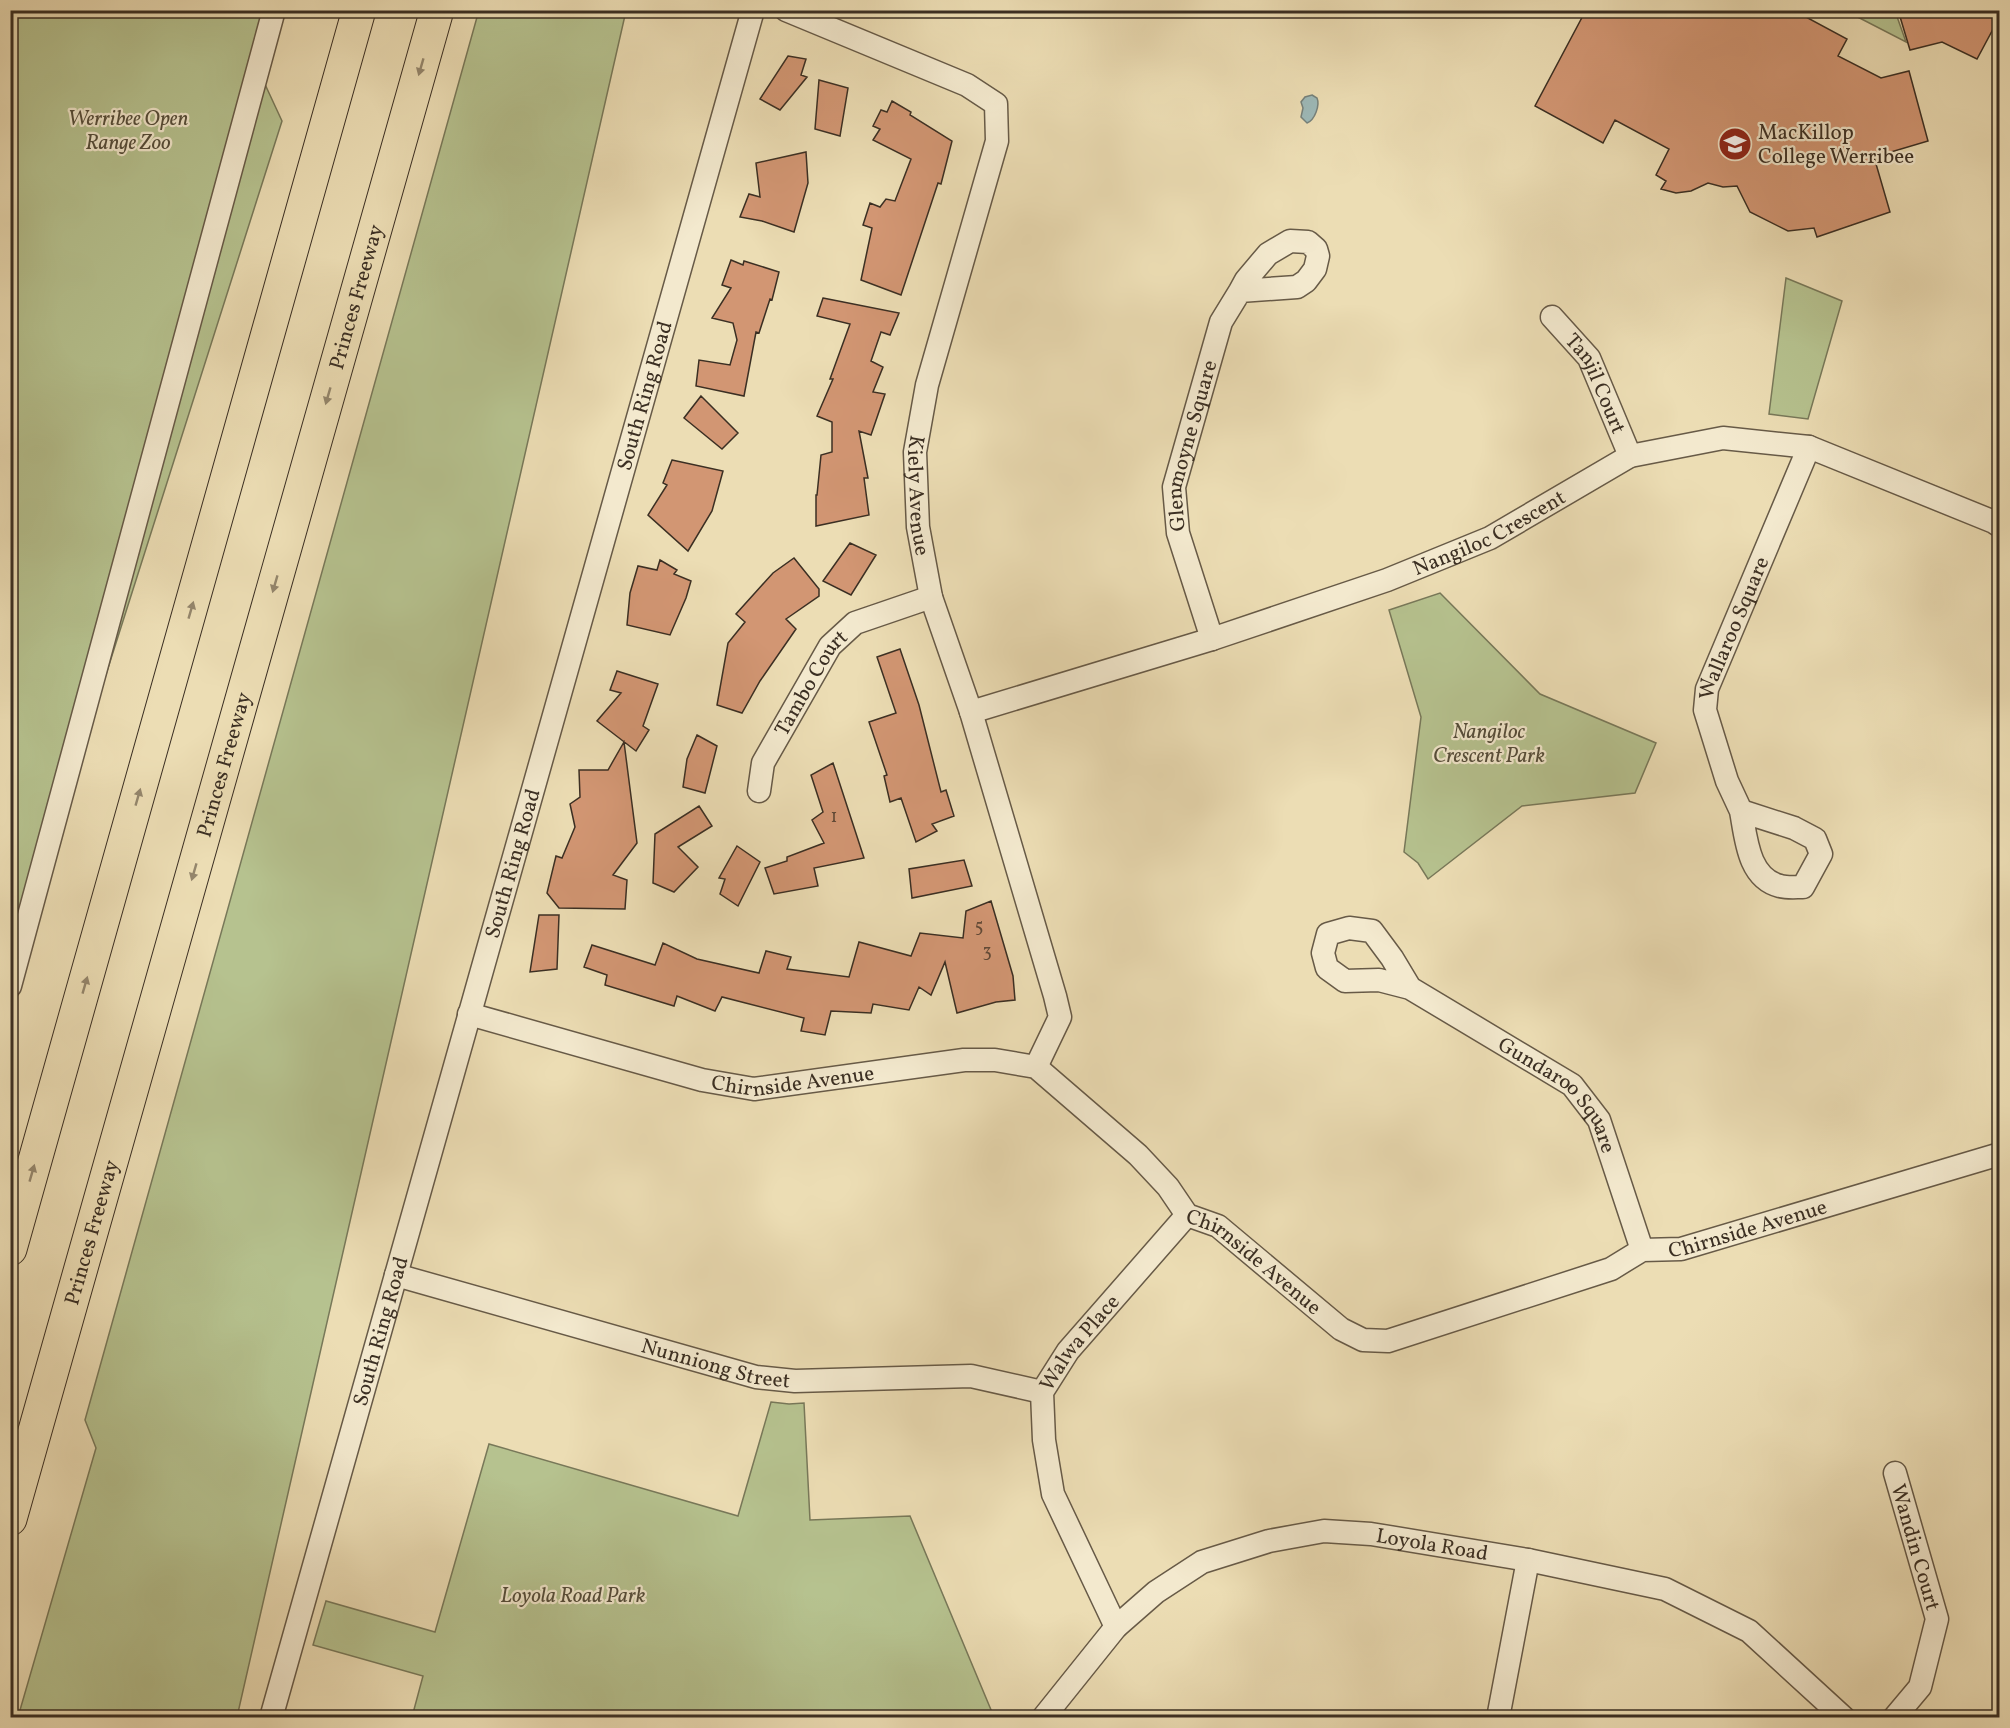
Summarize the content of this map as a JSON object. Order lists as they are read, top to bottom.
{
  "streets": {
    "highway": ["Princes Freeway"],
    "street": [
      "Tanjil Court",
      "South Ring Road",
      "Glenmoyne Square",
      "Kiely Avenue",
      "Nangiloc Crescent",
      "Wallaroo Square",
      "Tambo Court",
      "Chirnside Avenue",
      "Gundaroo Square",
      "Walwa Place",
      "Nunniong Street",
      "Loyola Road",
      "Wandin Court"
    ]
  },
  "crossings": [
    ["Tanjil Court", "Nangiloc Crescent"],
    ["South Ring Road", "Chirnside Avenue"],
    ["South Ring Road", "Nunniong Street"],
    ["Glenmoyne Square", "Nangiloc Crescent"],
    ["Kiely Avenue", "Nangiloc Crescent"],
    ["Kiely Avenue", "Tambo Court"],
    ["Kiely Avenue", "Chirnside Avenue"],
    ["Nangiloc Crescent", "Wallaroo Square"],
    ["Chirnside Avenue", "Gundaroo Square"],
    ["Chirnside Avenue", "Walwa Place"],
    ["Walwa Place", "Nunniong Street"],
    ["Walwa Place", "Loyola Road"]
  ],
  "parks": ["Werribee Open Range Zoo", "Nangiloc Crescent Park", "Loyola Road Park"],
  "places": {
    "school or university": ["MacKillop College Werribee"]
  },
  "house_numbers": ["1", "5", "3"]
}
